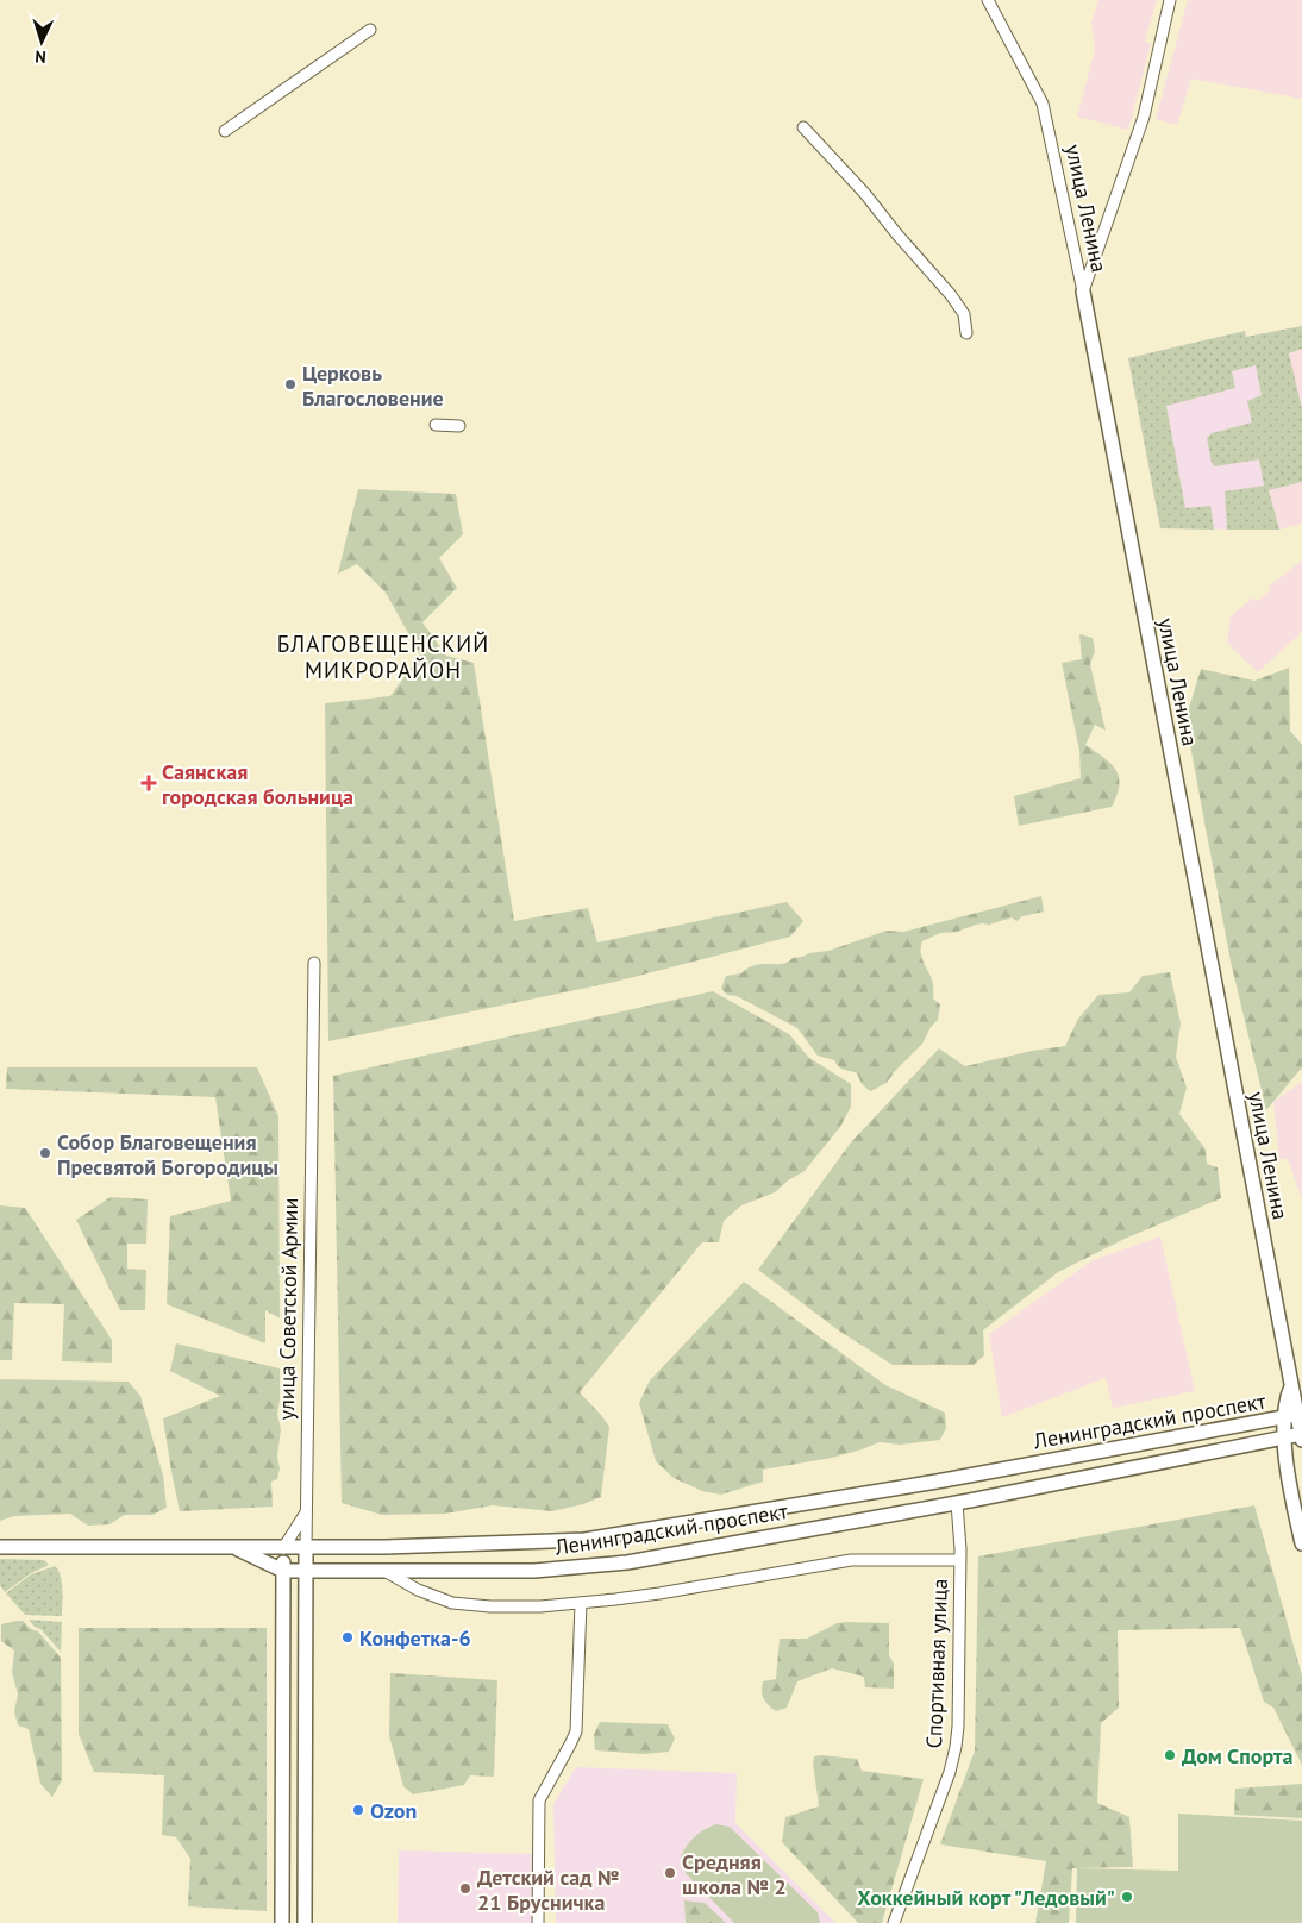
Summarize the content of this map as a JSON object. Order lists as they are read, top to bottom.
{
  "streets": {
    "main road": ["улица Ленина", "улица Советской Армии", "Ленинградский проспект"],
    "street": ["Спортивная улица"]
  },
  "crossings": [
    ["улица Ленина", "Ленинградский проспект"],
    ["улица Советской Армии", "Ленинградский проспект"],
    ["Ленинградский проспект", "Спортивная улица"]
  ],
  "districts": ["БЛАГОВЕЩЕНСКИЙ МИКРОРАЙОН"],
  "places": {
    "other": [
      "Церковь Благословение",
      "Собор Благовещения Пресвятой Богородицы",
      "Конфетка-6",
      "Дом Спорта",
      "Ozon",
      "Средняя школа № 2",
      "Детский сад № 21 Брусничка",
      "Хоккейный корт \"Ледовый\""
    ],
    "health": ["Саянская городская больница"]
  },
  "north": "bottom"
}
